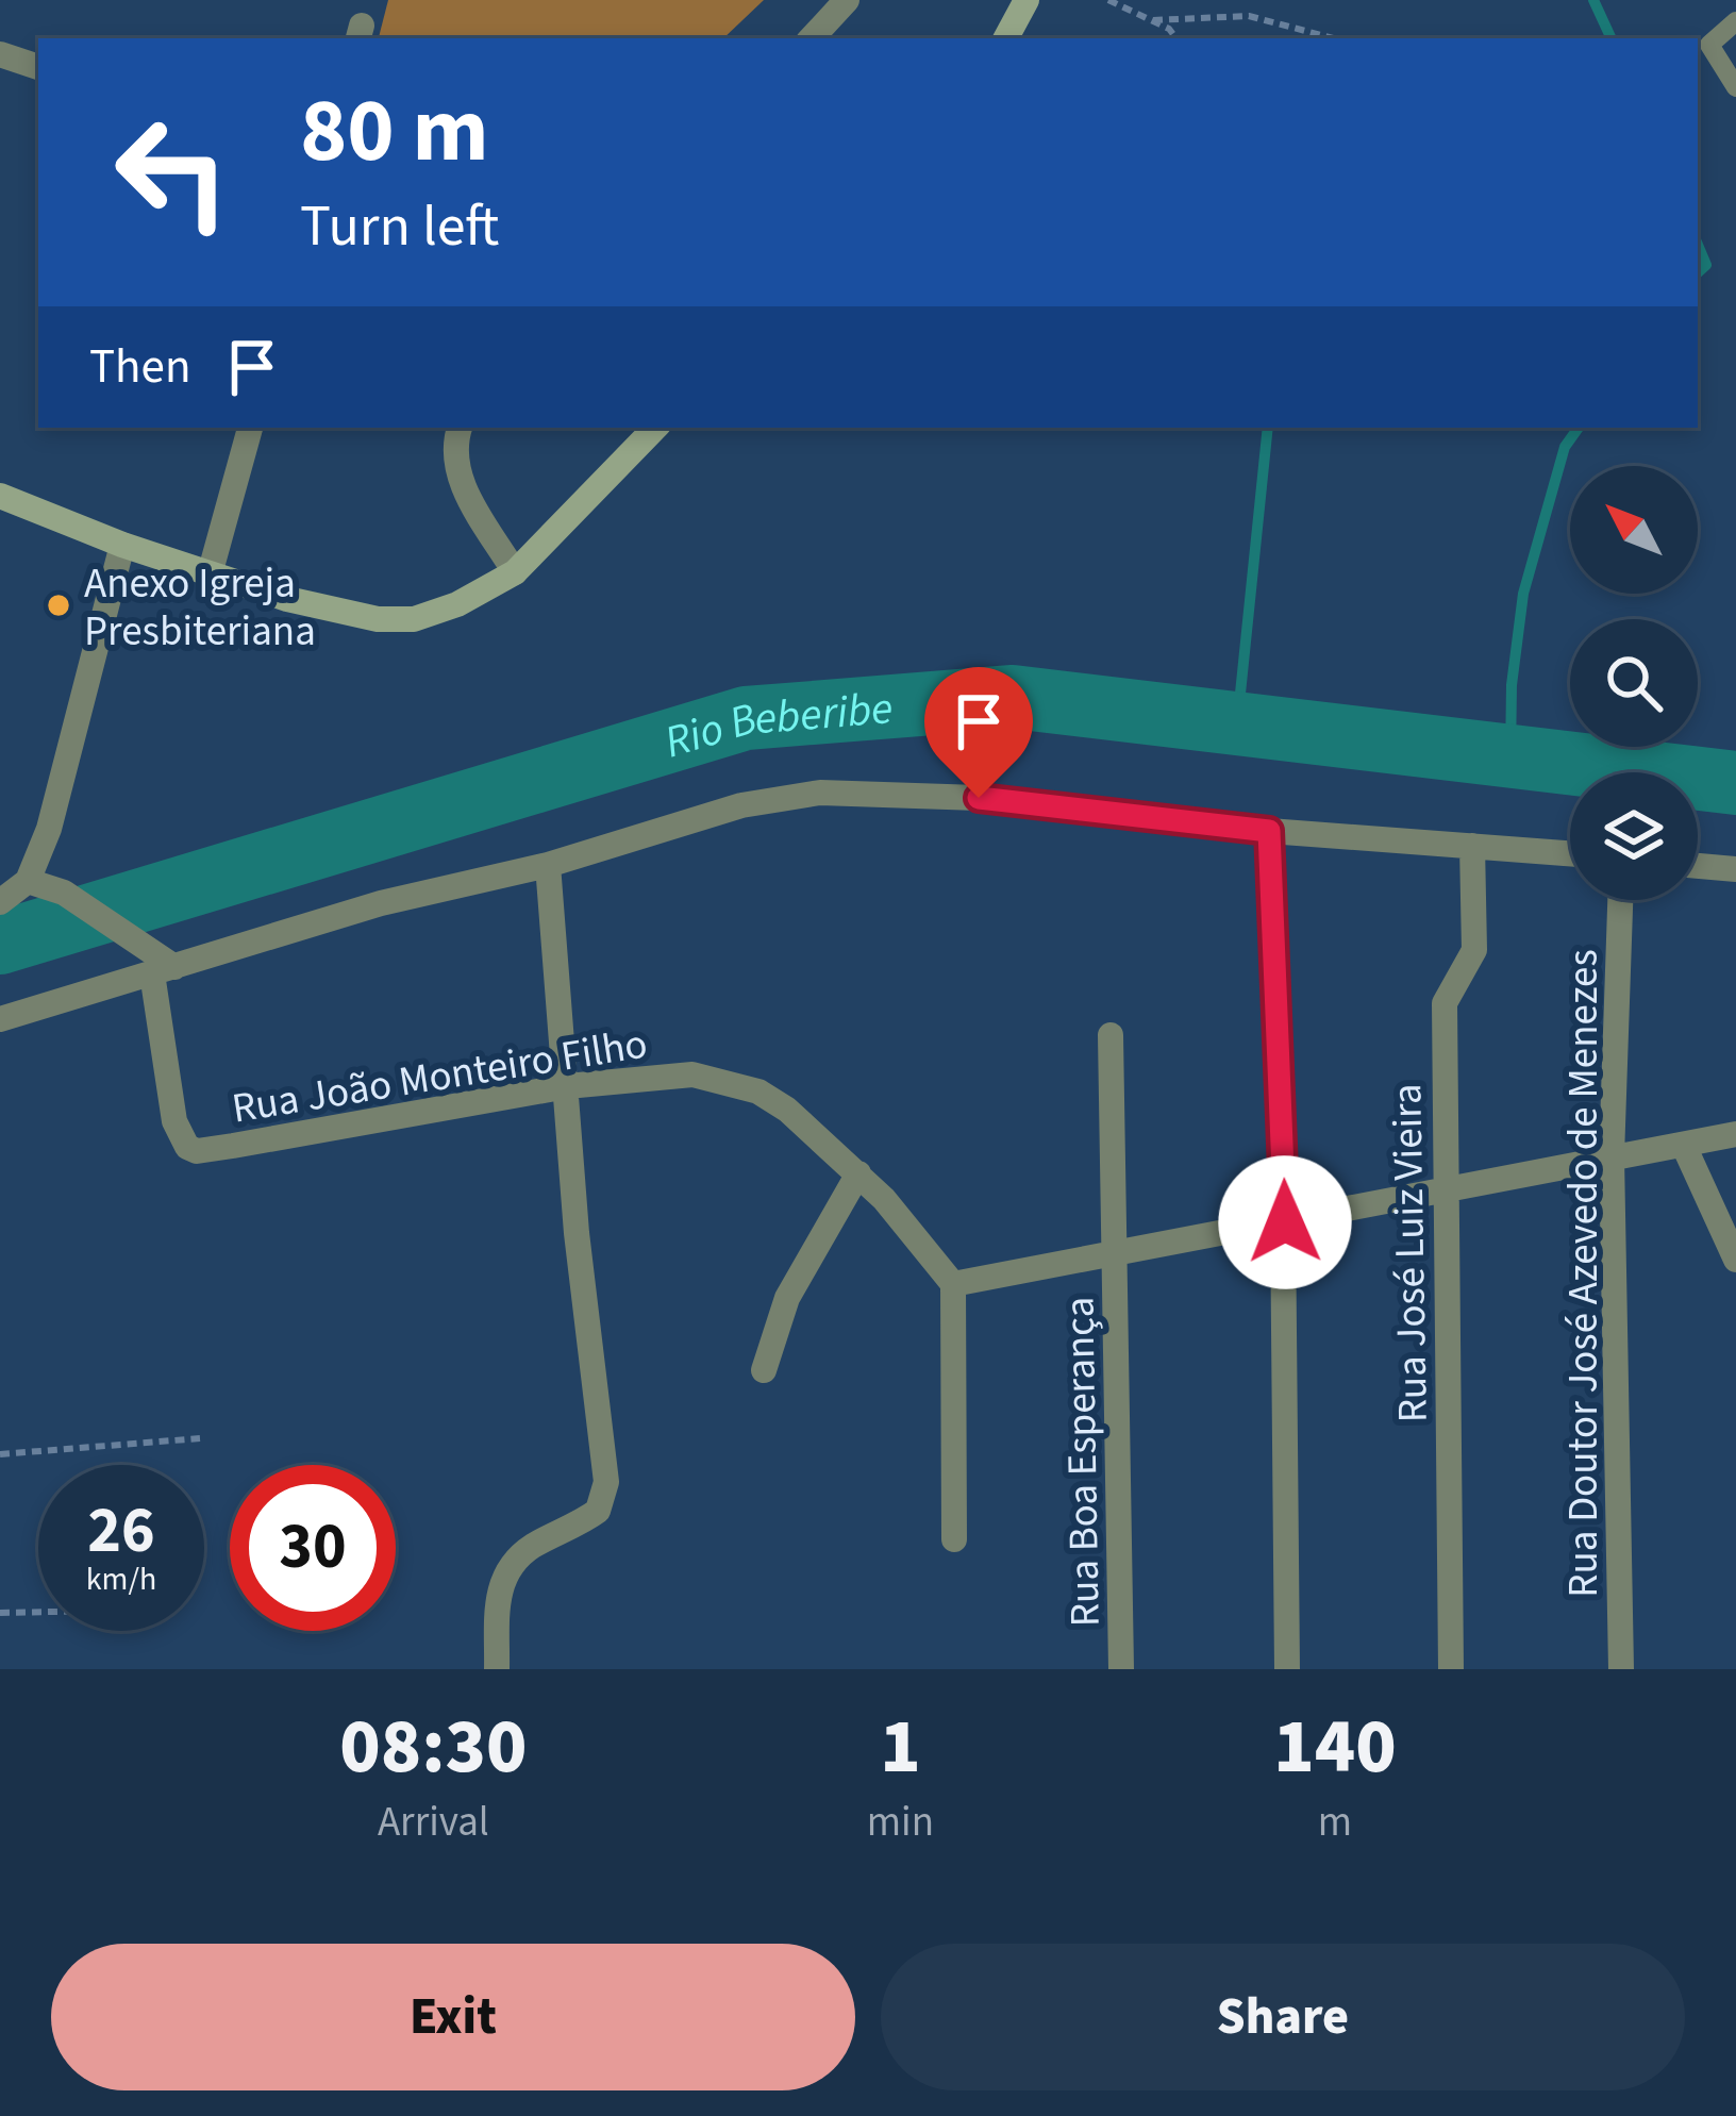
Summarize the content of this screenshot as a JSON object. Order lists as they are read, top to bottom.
{
  "streets": {
    "street": [
      "Rua João Monteiro Filho",
      "Rua José Luiz Vieira",
      "Rua Doutor José Azevedo de Menezes",
      "Rua Boa Esperança"
    ]
  },
  "water": ["Rio Beberibe"],
  "places": ["Anexo Igreja Presbiteriana"],
  "north": "top left",
  "page": {
    "turn": ["80 m", "Turn left"],
    "then": "Then",
    "speed": "26 km/h",
    "limit": "30",
    "eta": [
      "08:30",
      "Arrival",
      "1",
      "min",
      "140",
      "m"
    ],
    "buttons": ["Exit", "Share"]
  }
}
